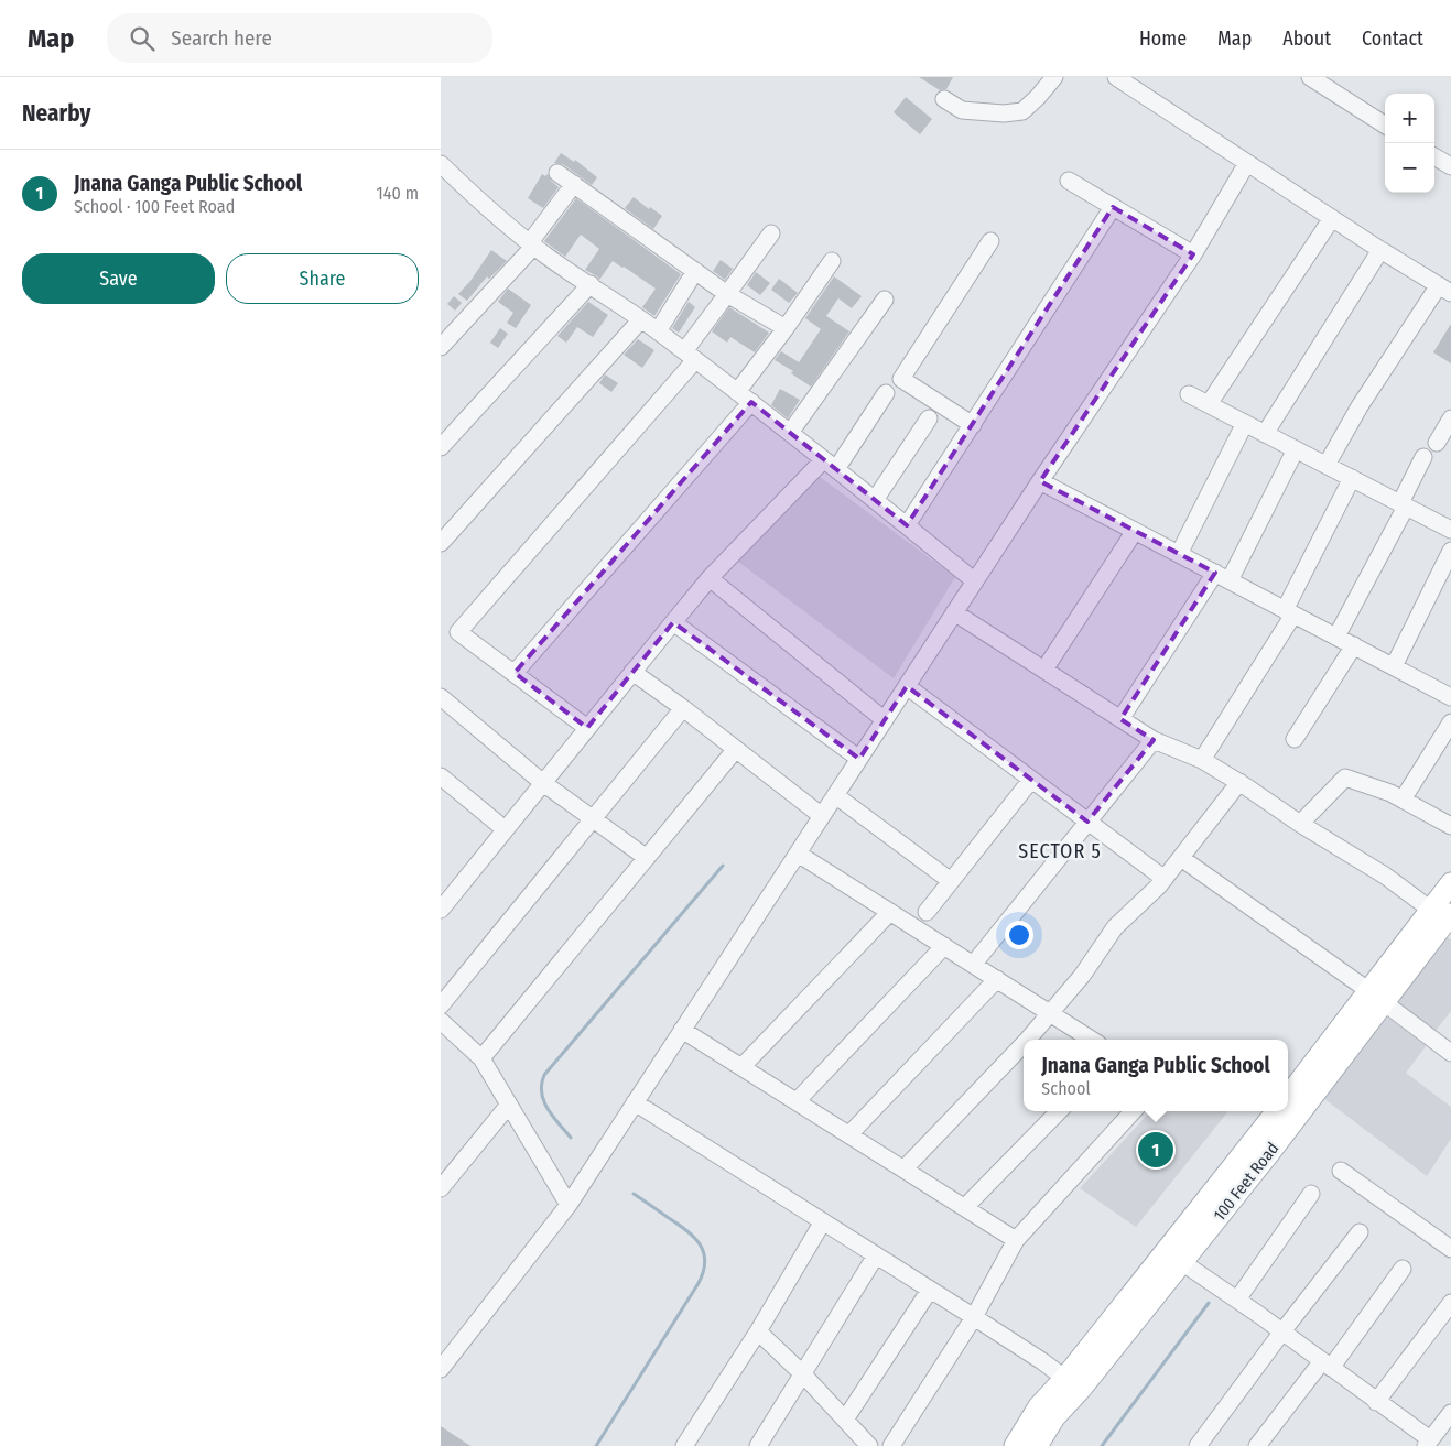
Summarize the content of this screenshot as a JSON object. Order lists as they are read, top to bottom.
{
  "streets": {
    "main road": ["100 Feet Road"]
  },
  "districts": ["SECTOR 5"],
  "page": {
    "header": "Map",
    "search": "Search here",
    "nav": [
      "Home",
      "Map",
      "About",
      "Contact"
    ],
    "heading": "Nearby",
    "map_buttons": ["+", "−"],
    "list": [
      {
        "mark": "1",
        "name": "Jnana Ganga Public School",
        "note": "School · 100 Feet Road",
        "value": "140 m"
      }
    ],
    "buttons": ["Save", "Share"],
    "popup": ["Jnana Ganga Public School", "School"],
    "pins": "1"
  }
}
